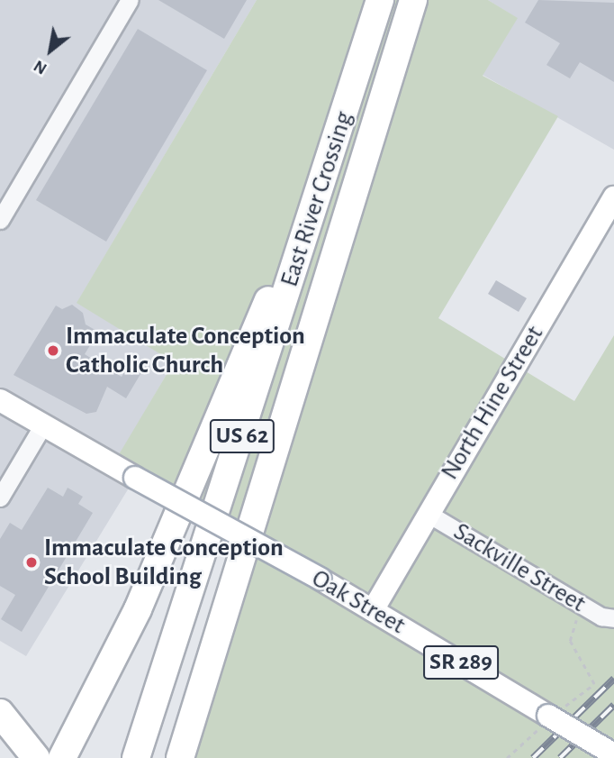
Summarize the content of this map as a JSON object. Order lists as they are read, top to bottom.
{
  "streets": {
    "highway": ["East River Crossing", "US 62"],
    "main road": ["North Hine Street", "Oak Street", "SR 289"],
    "street": ["Sackville Street"]
  },
  "crossings": [
    ["North Hine Street", "Sackville Street"],
    ["North Hine Street", "Oak Street"]
  ],
  "places": ["Immaculate Conception Catholic Church", "Immaculate Conception School Building"],
  "north": "bottom left"
}
